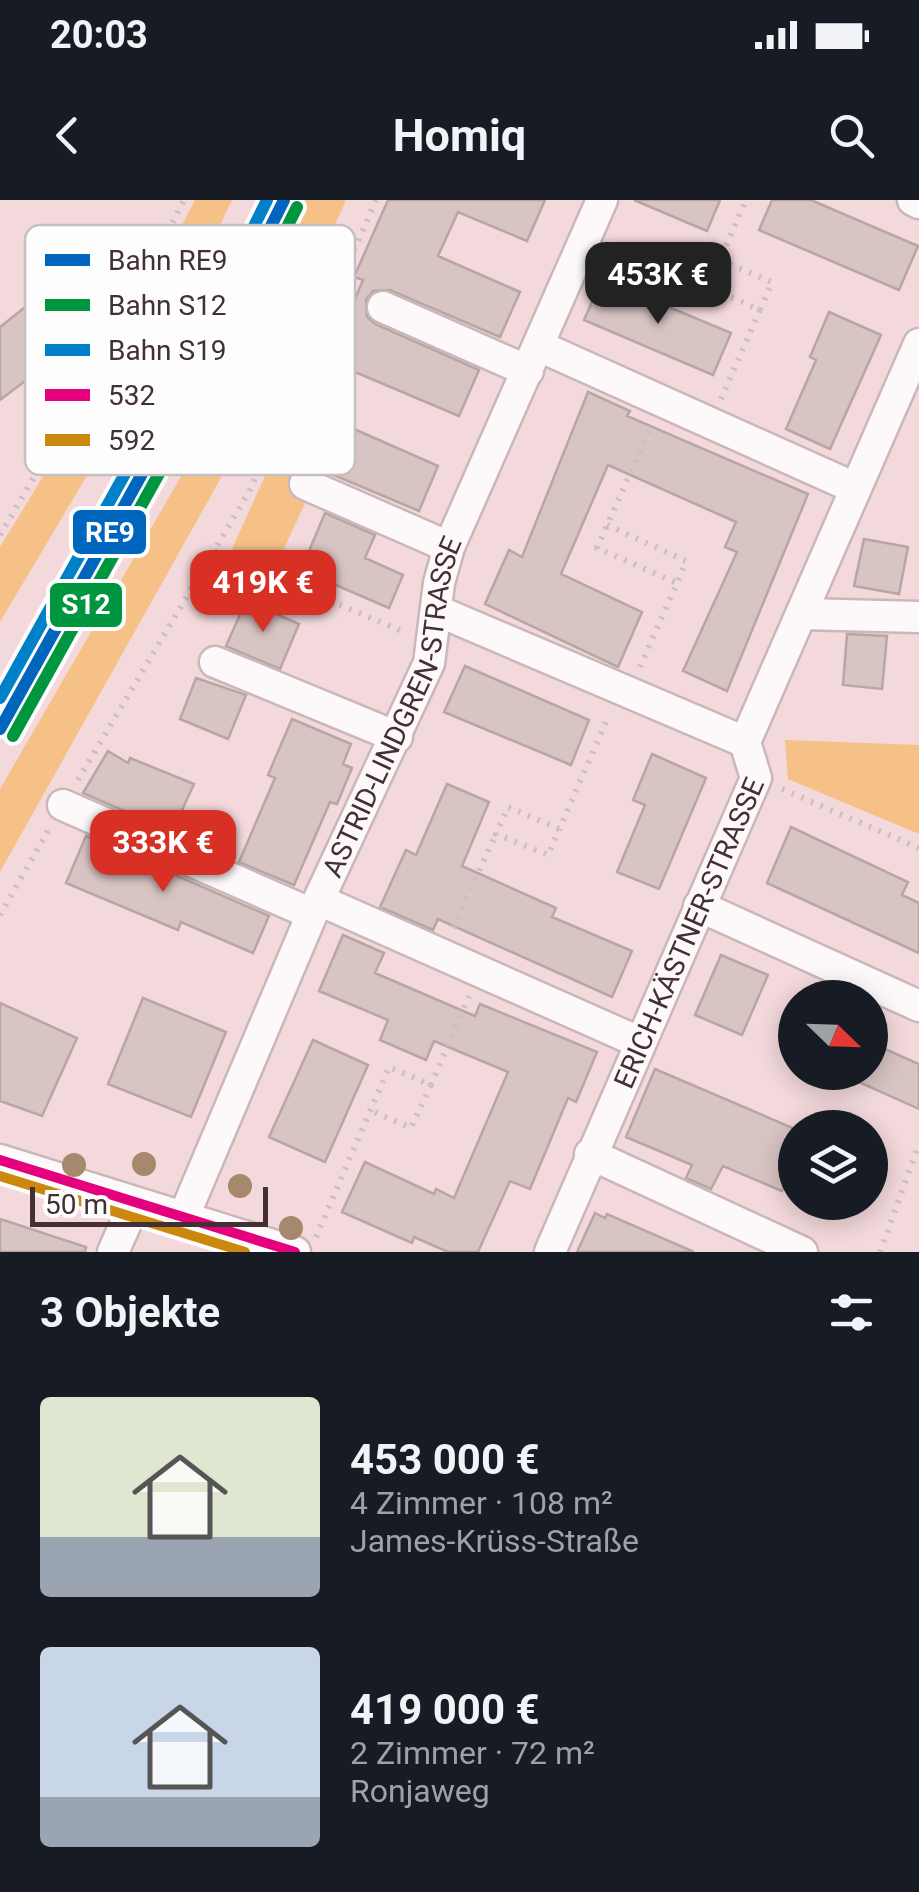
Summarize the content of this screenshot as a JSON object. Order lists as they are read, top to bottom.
{
  "streets": {
    "street": ["ASTRID-LINDGREN-STRASSE", "ERICH-KÄSTNER-STRASSE"]
  },
  "lines": [
    "rail line RE9",
    "rail line S19",
    "rail line S12",
    "transit line 532",
    "transit line 592"
  ],
  "legend": [
    "Bahn RE9",
    "Bahn S12",
    "Bahn S19",
    "532",
    "592"
  ],
  "scale_bar": "50 m",
  "north": "bottom right",
  "page": {
    "status": "20:03",
    "header": "Homiq",
    "price": ["453K €", "419K €", "333K €"],
    "scale": "50 m",
    "heading": "3 Objekte",
    "list": [
      {
        "name": "453 000 €",
        "note": "4 Zimmer · 108 m² · James-Krüss-Straße"
      },
      {
        "name": "419 000 €",
        "note": "2 Zimmer · 72 m² · Ronjaweg"
      }
    ]
  }
}
